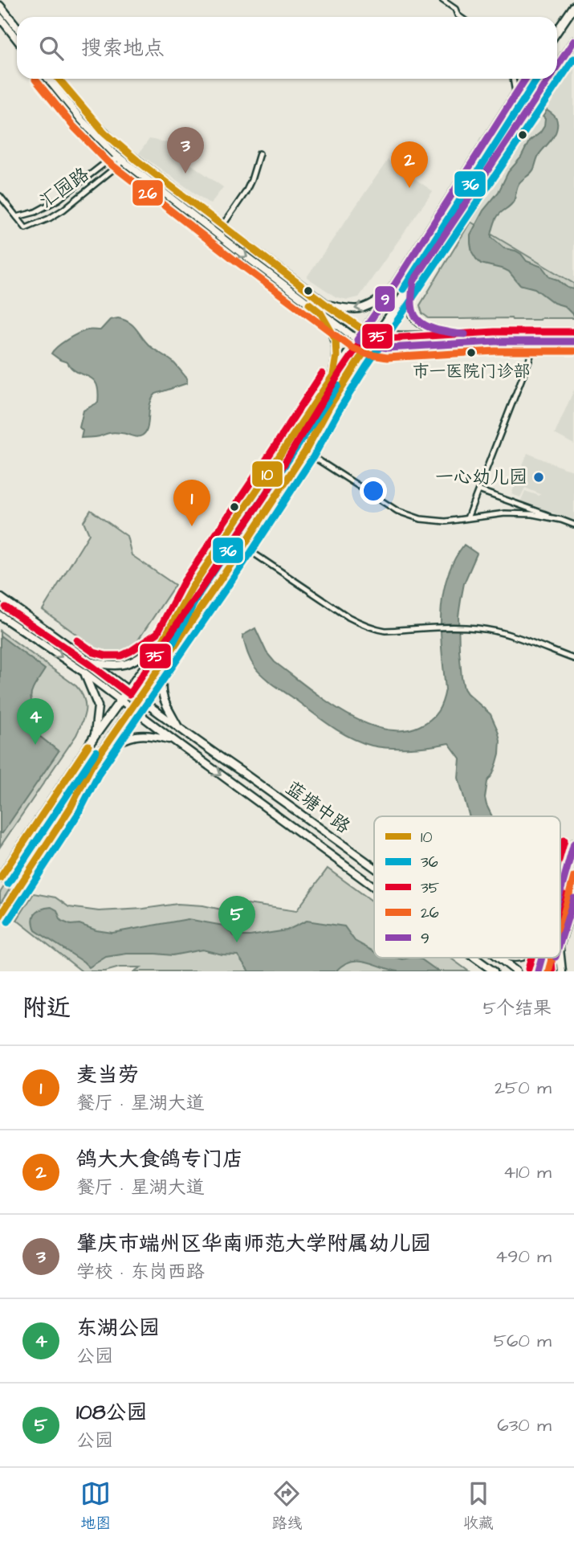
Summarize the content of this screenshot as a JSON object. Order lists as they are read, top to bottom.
{
  "streets": {
    "main road": ["蓝塘中路"],
    "street": ["汇园路"]
  },
  "places": ["市一医院门诊部", "一心幼儿园"],
  "lines": [
    "transit line 9",
    "transit line 36",
    "transit line 10",
    "transit line 26",
    "transit line 35"
  ],
  "legend": [
    "10",
    "36",
    "35",
    "26",
    "9"
  ],
  "page": {
    "search": "搜索地点",
    "pins": [
      "3",
      "2",
      "1",
      "4",
      "5"
    ],
    "heading": ["附近", "5个结果"],
    "list": [
      {
        "mark": "1",
        "name": "麦当劳",
        "note": "餐厅 · 星湖大道",
        "value": "250 m"
      },
      {
        "mark": "2",
        "name": "鸽大大食鸽专门店",
        "note": "餐厅 · 星湖大道",
        "value": "410 m"
      },
      {
        "mark": "3",
        "name": "肇庆市端州区华南师范大学附属幼儿园",
        "note": "学校 · 东岗西路",
        "value": "490 m"
      },
      {
        "mark": "4",
        "name": "东湖公园",
        "note": "公园",
        "value": "560 m"
      },
      {
        "mark": "5",
        "name": "108公园",
        "note": "公园",
        "value": "630 m"
      }
    ],
    "nav": ["地图", "路线", "收藏"]
  }
}
